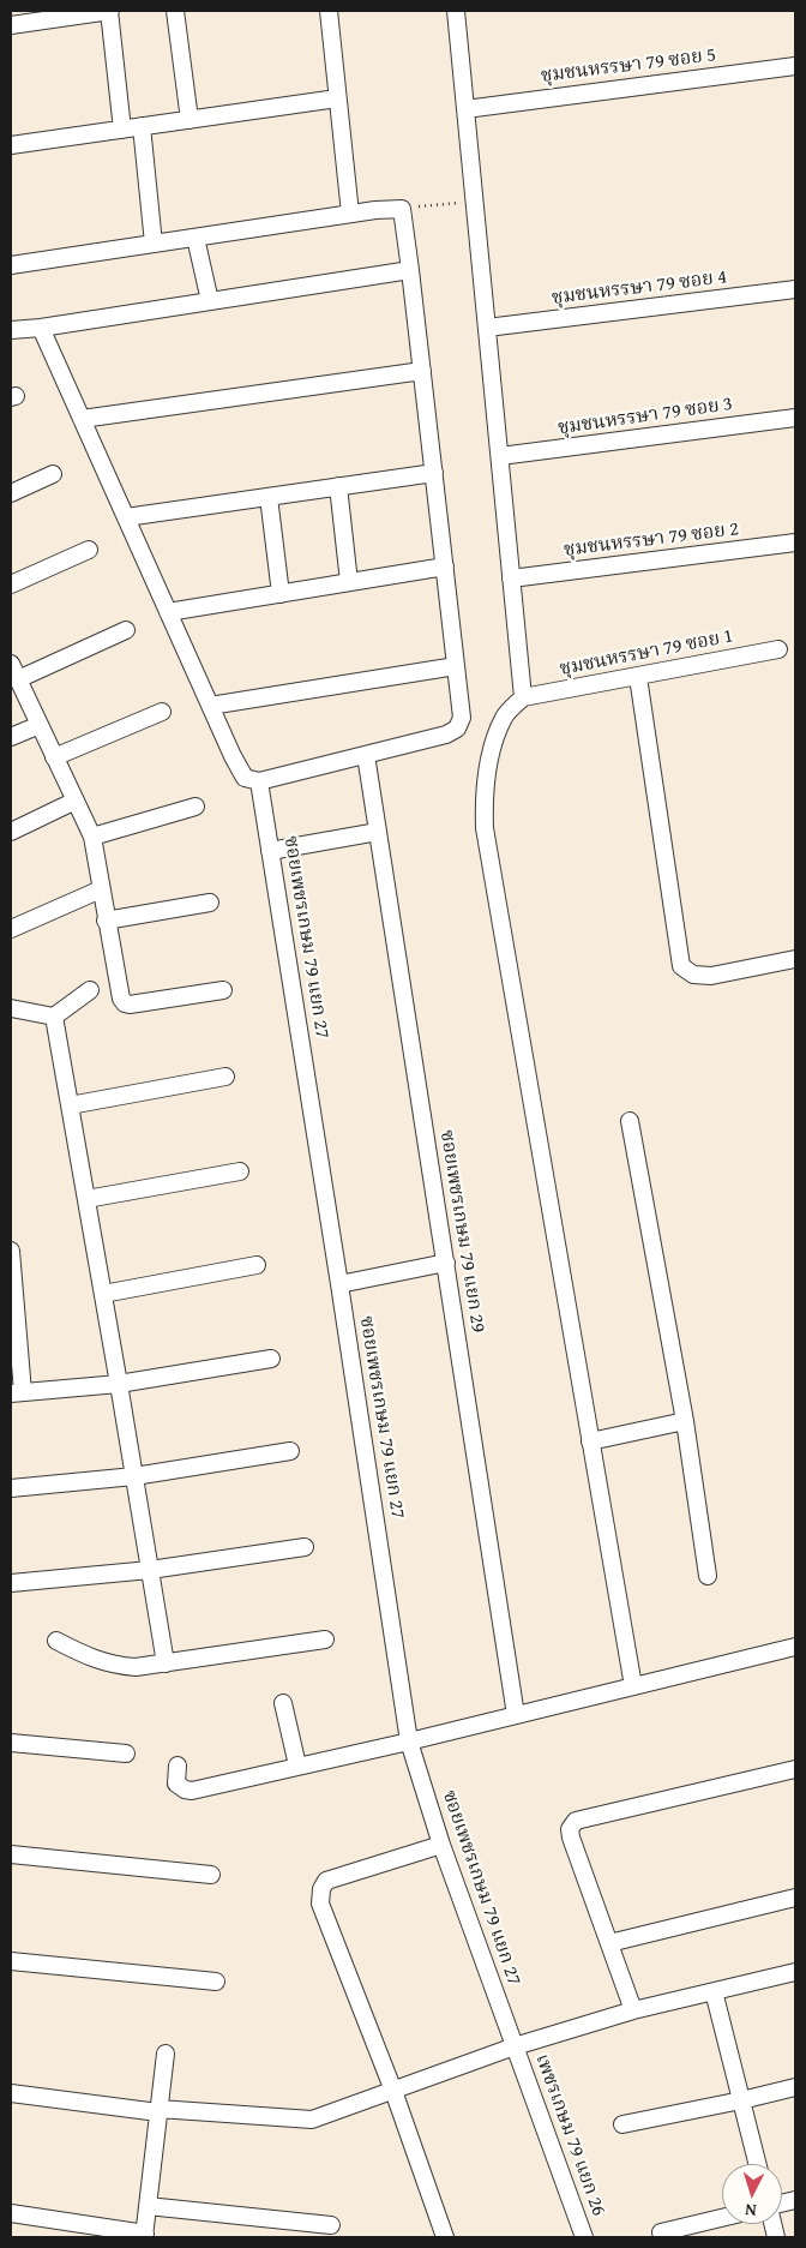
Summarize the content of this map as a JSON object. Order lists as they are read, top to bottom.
{
  "streets": {
    "street": [
      "ชุมชนหรรษา 79 ซอย 5",
      "ชุมชนหรรษา 79 ซอย 4",
      "ชุมชนหรรษา 79 ซอย 3",
      "ชุมชนหรรษา 79 ซอย 2",
      "ชุมชนหรรษา 79 ซอย 1",
      "ซอยเพชรเกษม 79 แยก 27",
      "ซอยเพชรเกษม 79 แยก 29",
      "เพชรเกษม 79 แยก 26"
    ]
  },
  "crossings": [
    ["ซอยเพชรเกษม 79 แยก 27", "เพชรเกษม 79 แยก 26"]
  ],
  "north": "bottom"
}
